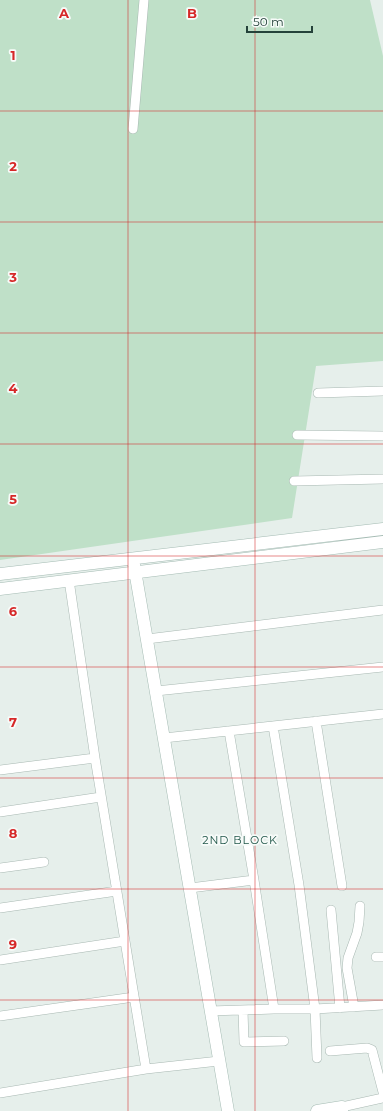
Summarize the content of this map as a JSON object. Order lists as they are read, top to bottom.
{
  "districts": ["2ND BLOCK"],
  "scale_bar": "50 m",
  "grid": {
    "columns": ["A", "B"],
    "rows": [
      "1",
      "2",
      "3",
      "4",
      "5",
      "6",
      "7",
      "8",
      "9"
    ]
  }
}
